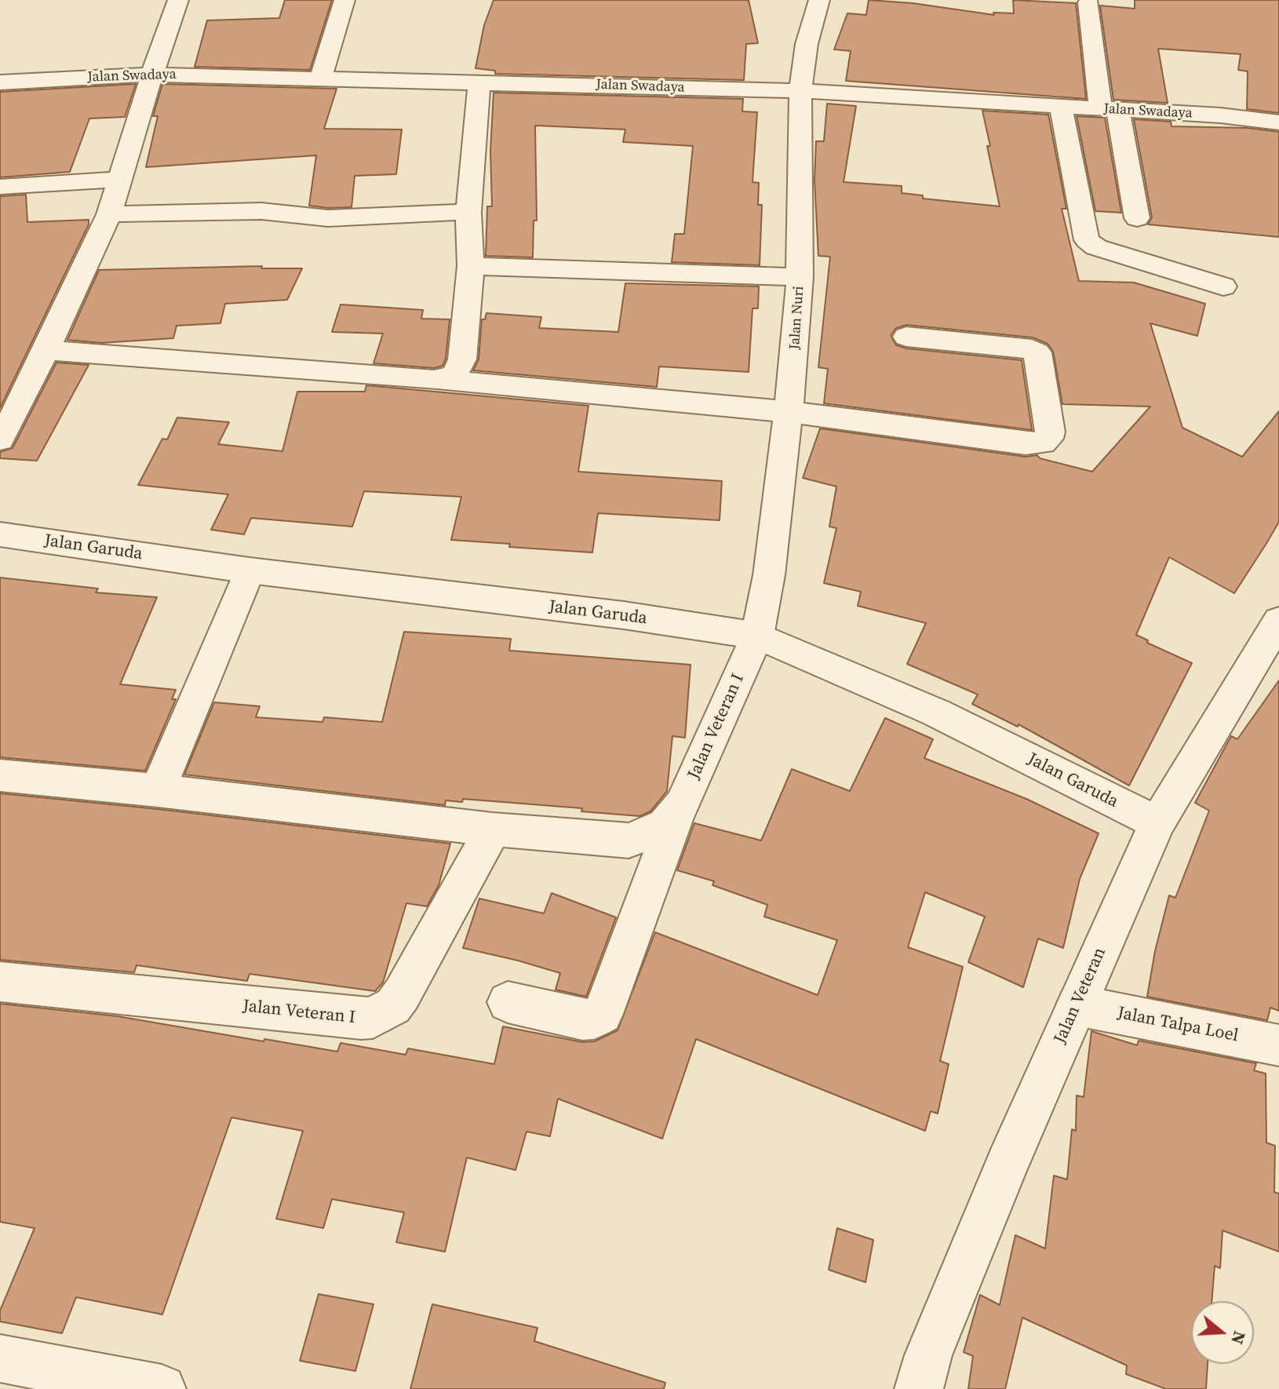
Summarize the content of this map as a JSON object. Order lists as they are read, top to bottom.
{
  "streets": {
    "street": [
      "Jalan Swadaya",
      "Jalan Nuri",
      "Jalan Garuda",
      "Jalan Veteran I",
      "Jalan Veteran",
      "Jalan Talpa Loel"
    ]
  },
  "crossings": [
    ["Jalan Swadaya", "Jalan Nuri"],
    ["Jalan Nuri", "Jalan Garuda"],
    ["Jalan Nuri", "Jalan Veteran I"],
    ["Jalan Garuda", "Jalan Veteran I"],
    ["Jalan Garuda", "Jalan Veteran"],
    ["Jalan Veteran", "Jalan Talpa Loel"]
  ],
  "north": "right"
}
